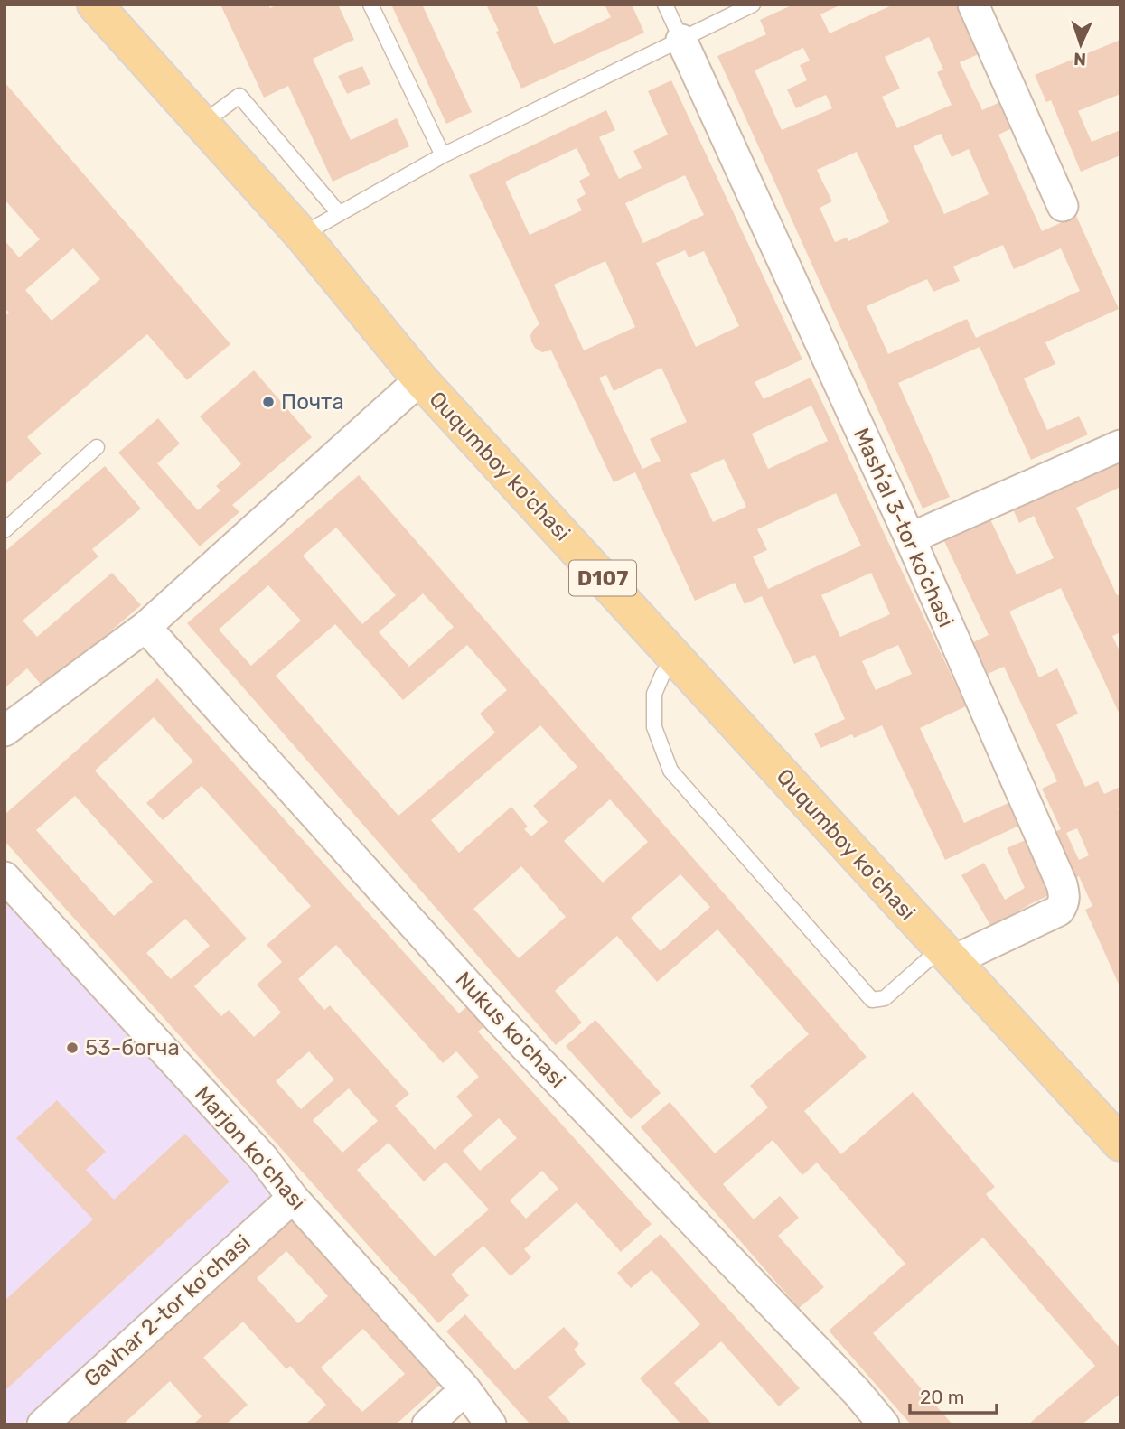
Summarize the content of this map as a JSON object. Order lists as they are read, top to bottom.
{
  "streets": {
    "main road": ["Ququmboy ko'chasi", "D107"],
    "street": [
      "Mashʼal 3-tor koʼchasi",
      "Nukus ko'chasi",
      "Marjon koʻchasi",
      "Gavhar 2-tor koʻchasi"
    ]
  },
  "crossings": [
    ["Ququmboy ko'chasi", "Mashʼal 3-tor koʼchasi"],
    ["Marjon koʻchasi", "Gavhar 2-tor koʻchasi"]
  ],
  "places": ["Почта", "53-богча"],
  "scale_bar": "20 m",
  "north": "bottom"
}
